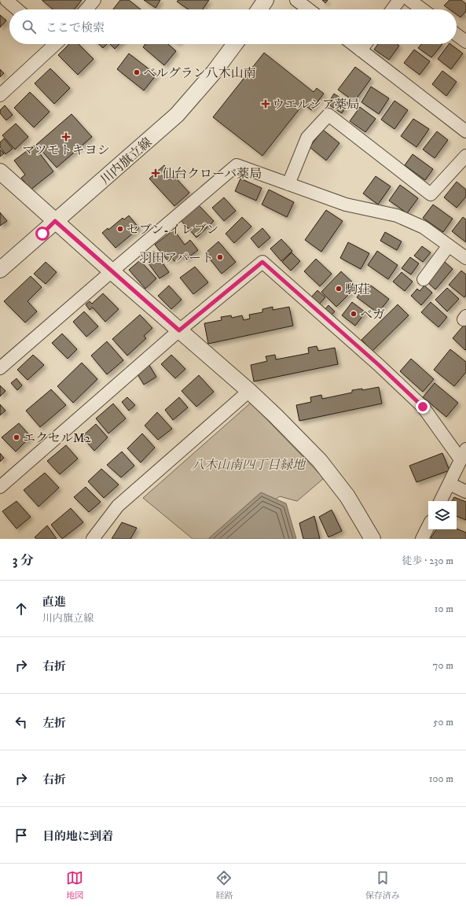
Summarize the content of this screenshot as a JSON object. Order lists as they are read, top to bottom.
{
  "streets": {
    "street": ["川内旗立線"]
  },
  "parks": ["八木山南四丁目緑地"],
  "places": {
    "other": [
      "ベルグラン八木山南",
      "セブン-イレブン",
      "羽田アパート",
      "駒荘",
      "ベガ",
      "エクセルM2"
    ],
    "health": ["ウエルシア薬局", "マツモトキヨシ", "仙台クローバ薬局"]
  },
  "page": {
    "search": "ここで検索",
    "heading": ["3 分", "徒歩 · 230 m"],
    "list": [
      ["直進", "川内旗立線", "10 m"],
      ["右折", "70 m"],
      ["左折", "50 m"],
      ["右折", "100 m"],
      "目的地に到着"
    ],
    "nav": ["地図", "経路", "保存済み"]
  }
}
